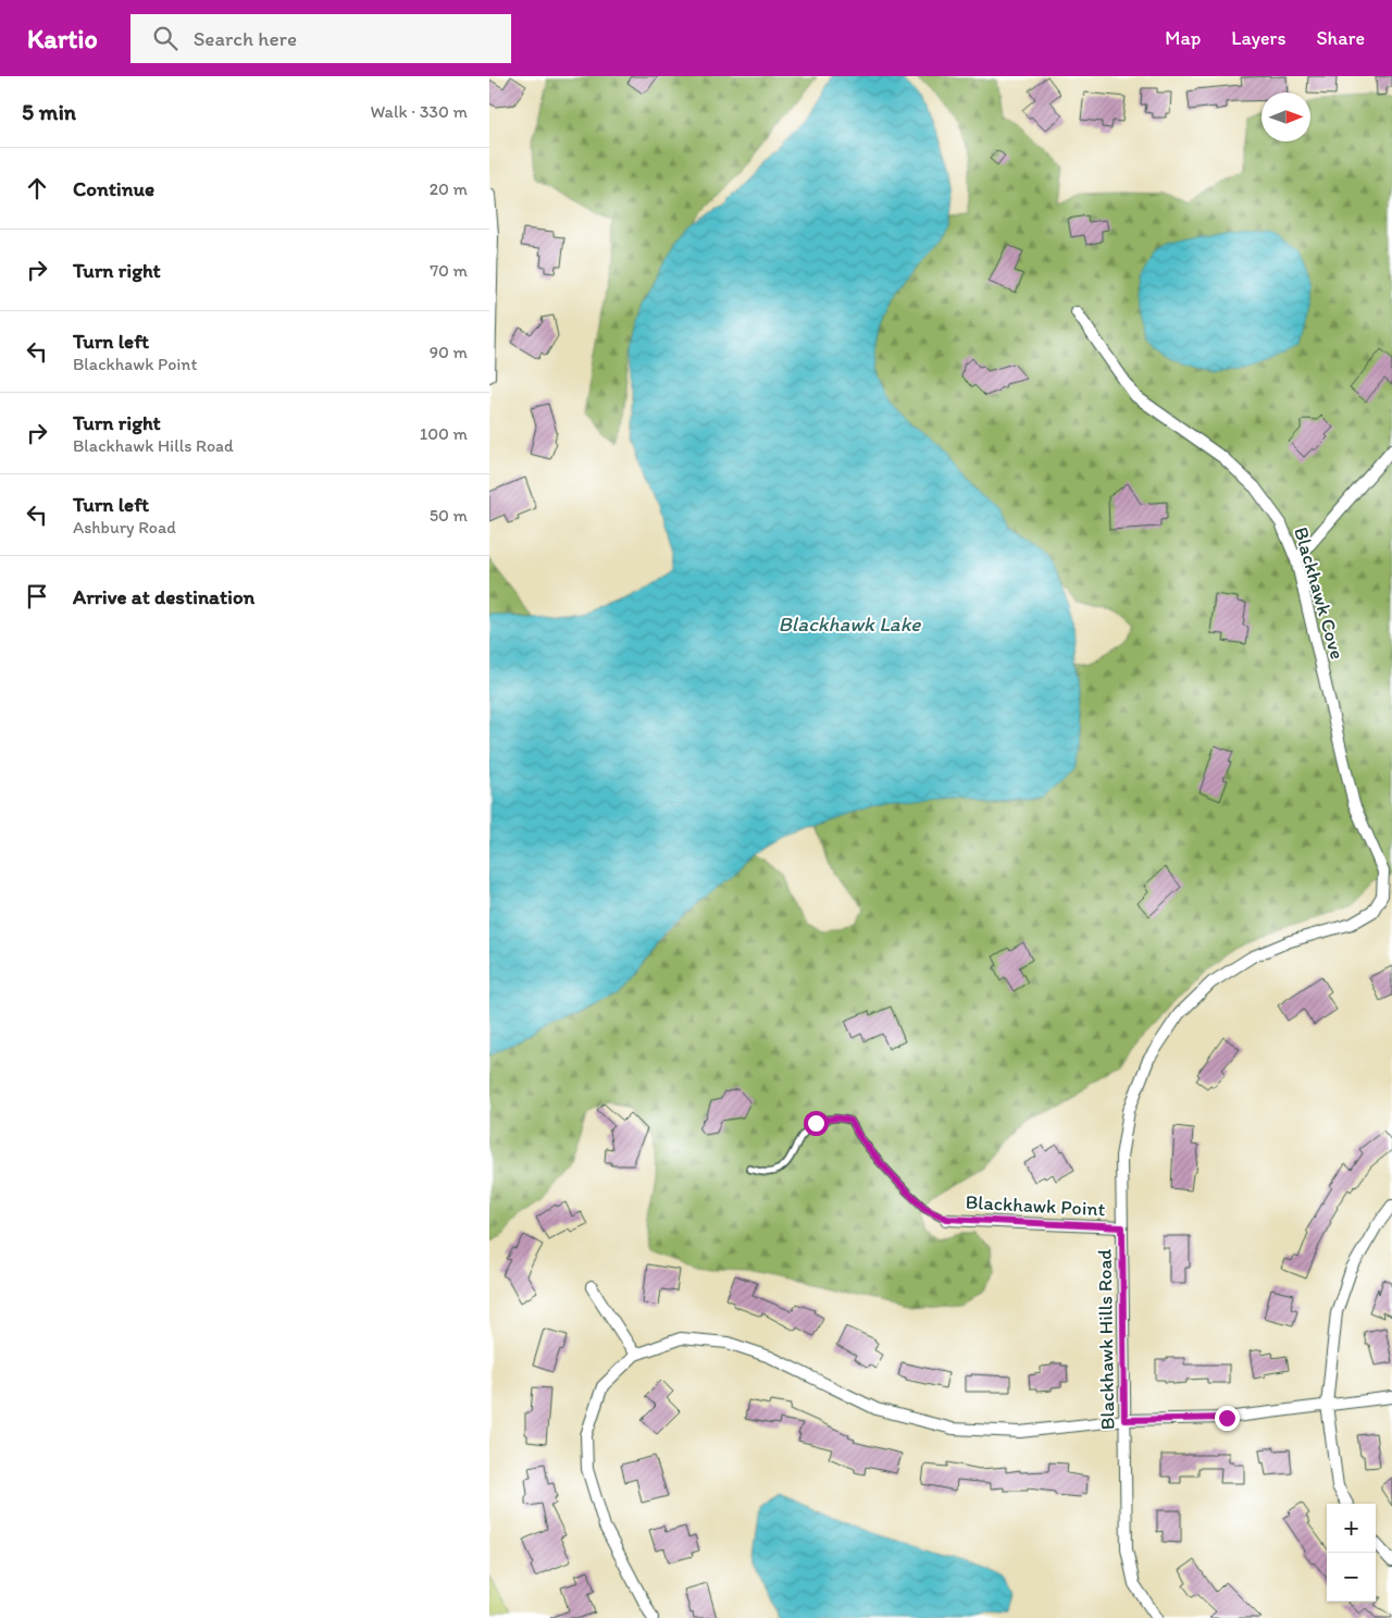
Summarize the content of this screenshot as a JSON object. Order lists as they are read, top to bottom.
{
  "streets": {
    "street": ["Blackhawk Cove", "Blackhawk Point", "Blackhawk Hills Road"]
  },
  "crossings": [
    ["Blackhawk Cove", "Blackhawk Hills Road"],
    ["Blackhawk Point", "Blackhawk Hills Road"]
  ],
  "water": ["Blackhawk Lake"],
  "north": "right",
  "page": {
    "header": "Kartio",
    "search": "Search here",
    "nav": ["Map", "Layers", "Share"],
    "heading": ["5 min", "Walk · 330 m"],
    "list": [
      ["Continue", "20 m"],
      ["Turn right", "70 m"],
      ["Turn left", "Blackhawk Point", "90 m"],
      ["Turn right", "Blackhawk Hills Road", "100 m"],
      ["Turn left", "Ashbury Road", "50 m"],
      "Arrive at destination"
    ],
    "map_buttons": ["+", "−"]
  }
}
